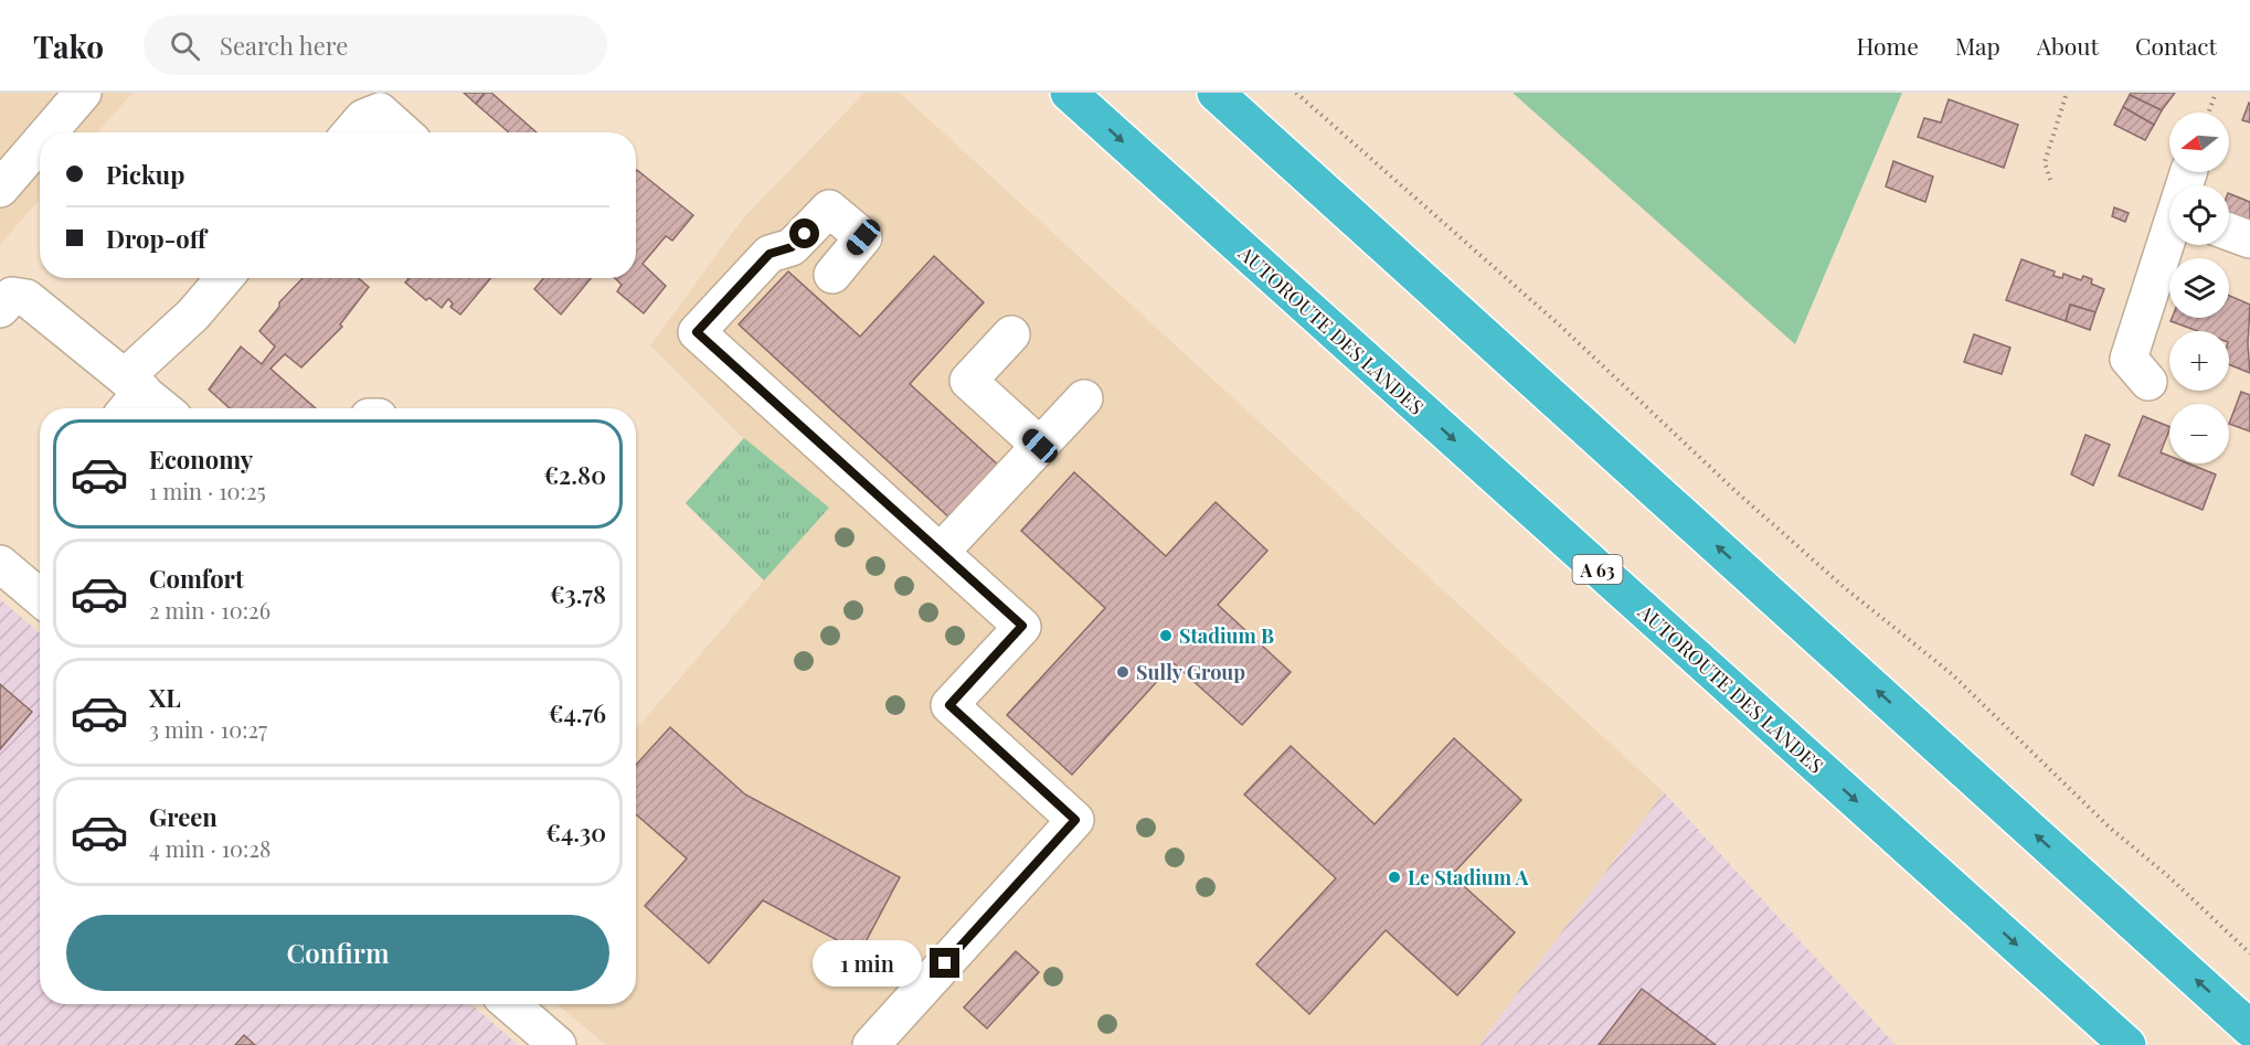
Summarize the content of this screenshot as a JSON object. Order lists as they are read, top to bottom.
{
  "streets": {
    "highway": ["AUTOROUTE DES LANDES", "A 63"]
  },
  "places": ["Stadium B", "Sully Group", "Le Stadium A"],
  "north": "left",
  "page": {
    "header": "Tako",
    "search": "Search here",
    "nav": [
      "Home",
      "Map",
      "About",
      "Contact"
    ],
    "map_buttons": ["+", "−"],
    "banner": ["Pickup", "Drop-off"],
    "list": [
      {
        "name": "Economy",
        "note": "1 min · 10:25",
        "value": "€2.80"
      },
      {
        "name": "Comfort",
        "note": "2 min · 10:26",
        "value": "€3.78"
      },
      {
        "name": "XL",
        "note": "3 min · 10:27",
        "value": "€4.76"
      },
      {
        "name": "Green",
        "note": "4 min · 10:28",
        "value": "€4.30"
      }
    ],
    "buttons": "Confirm",
    "bubble": "1 min"
  }
}
